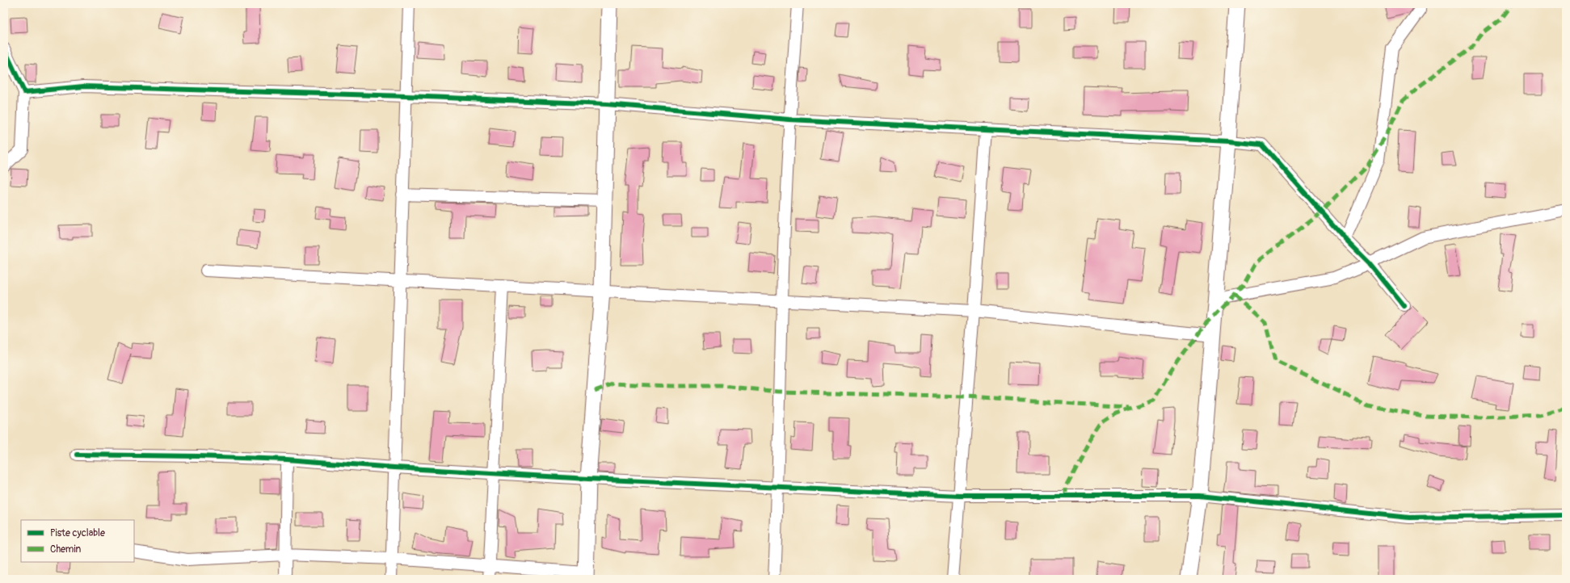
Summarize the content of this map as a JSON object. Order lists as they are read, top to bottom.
{
  "legend": ["Piste cyclable", "Chemin"]
}
